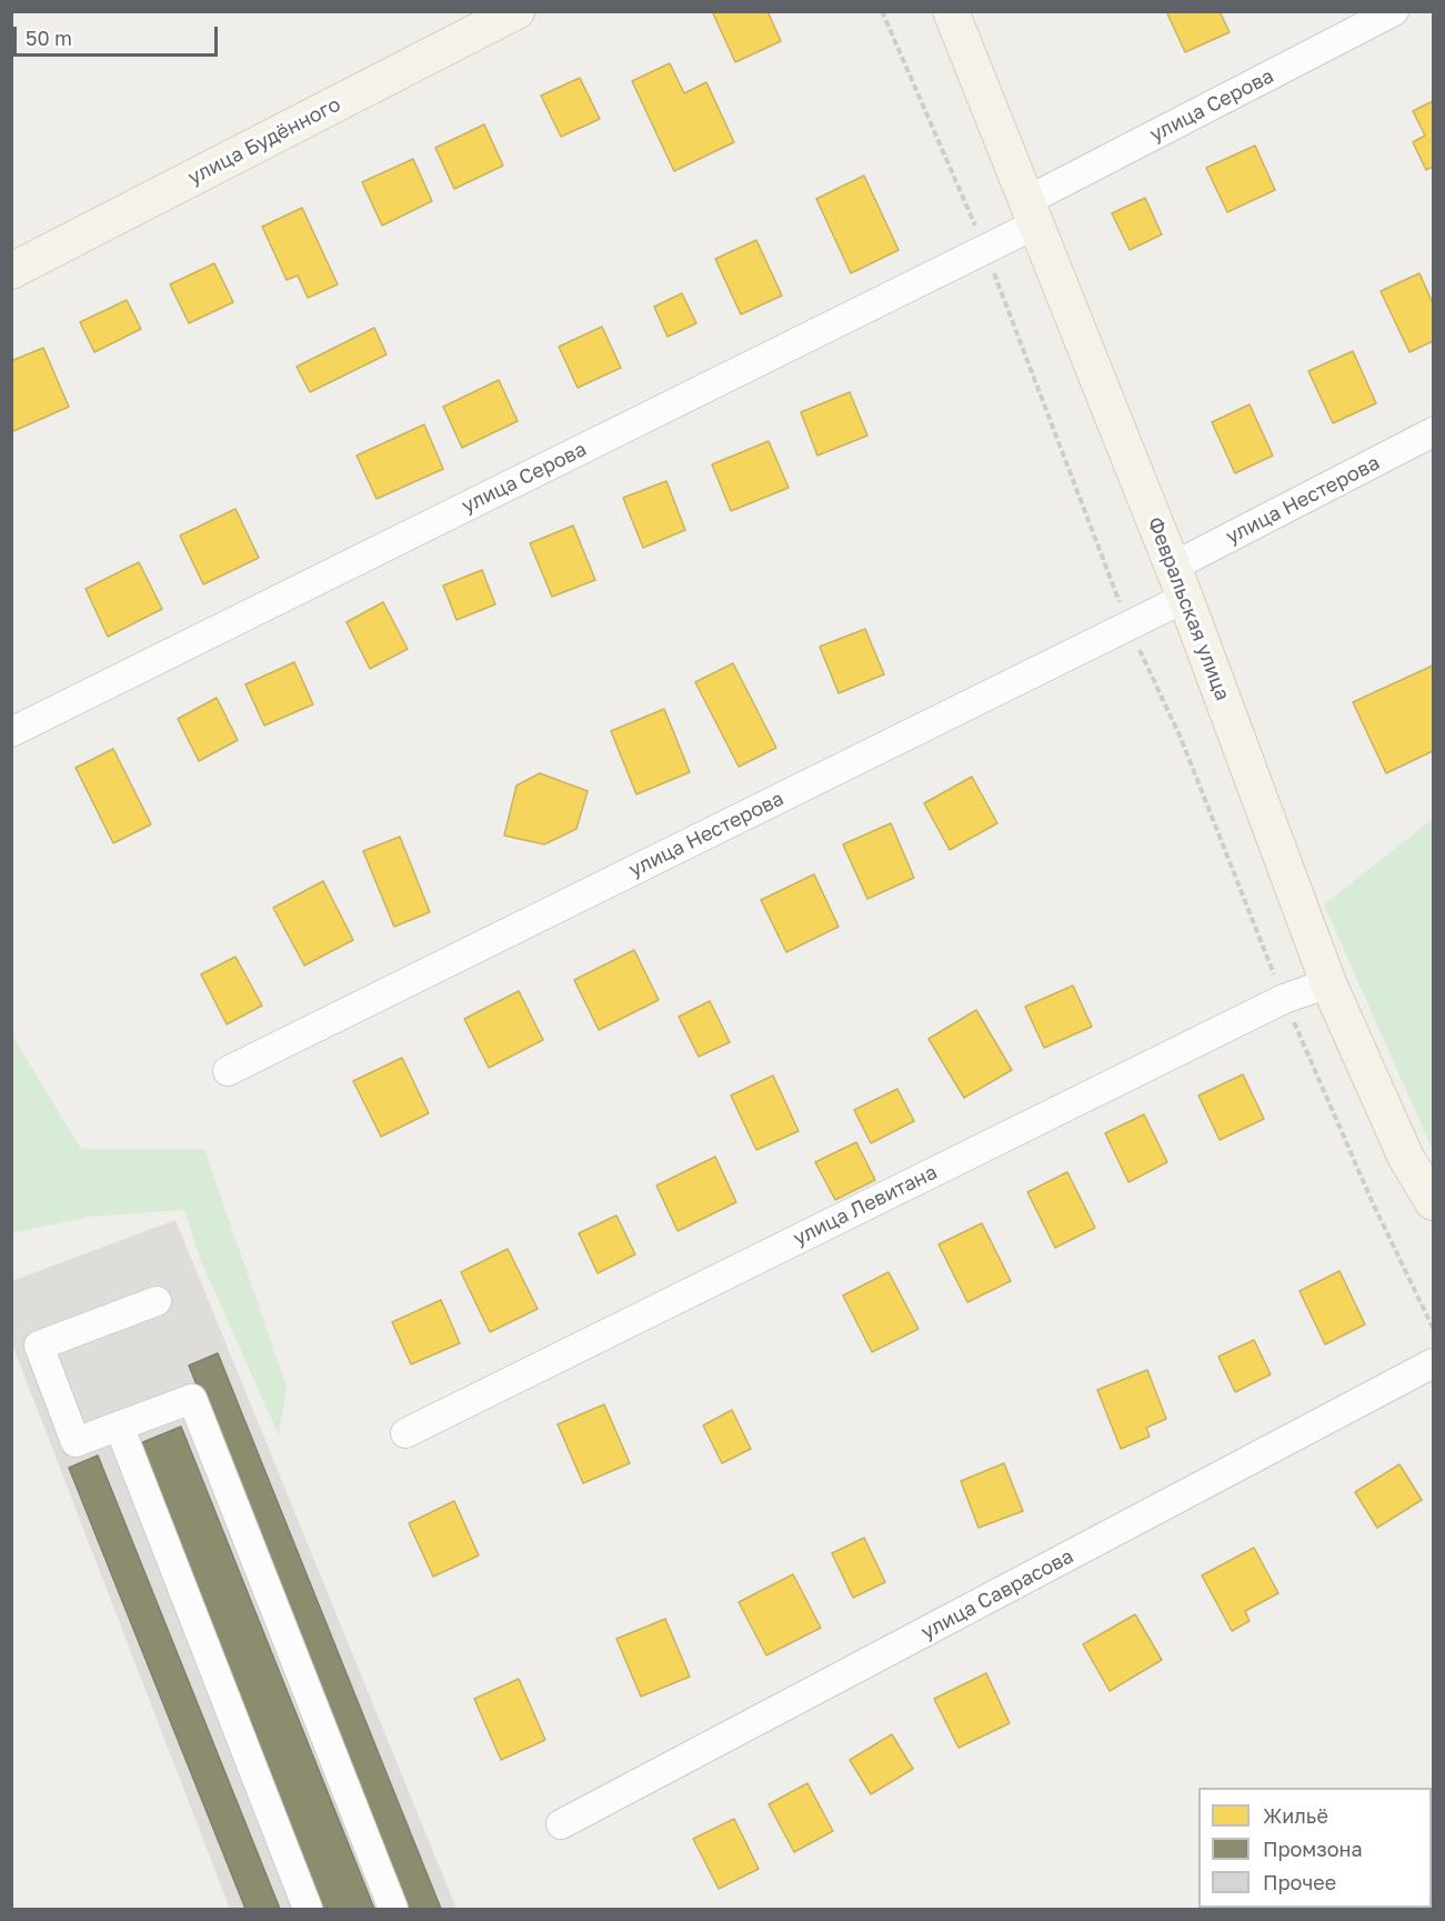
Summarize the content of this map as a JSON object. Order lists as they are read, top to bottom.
{
  "streets": {
    "main road": ["улица Будённого", "Февральская улица"],
    "street": [
      "улица Серова",
      "улица Нестерова",
      "улица Левитана",
      "улица Саврасова"
    ]
  },
  "crossings": [
    ["улица Серова", "Февральская улица"],
    ["улица Нестерова", "Февральская улица"],
    ["Февральская улица", "улица Левитана"]
  ],
  "legend": ["Жильё", "Промзона", "Прочее"],
  "scale_bar": "50 m"
}
